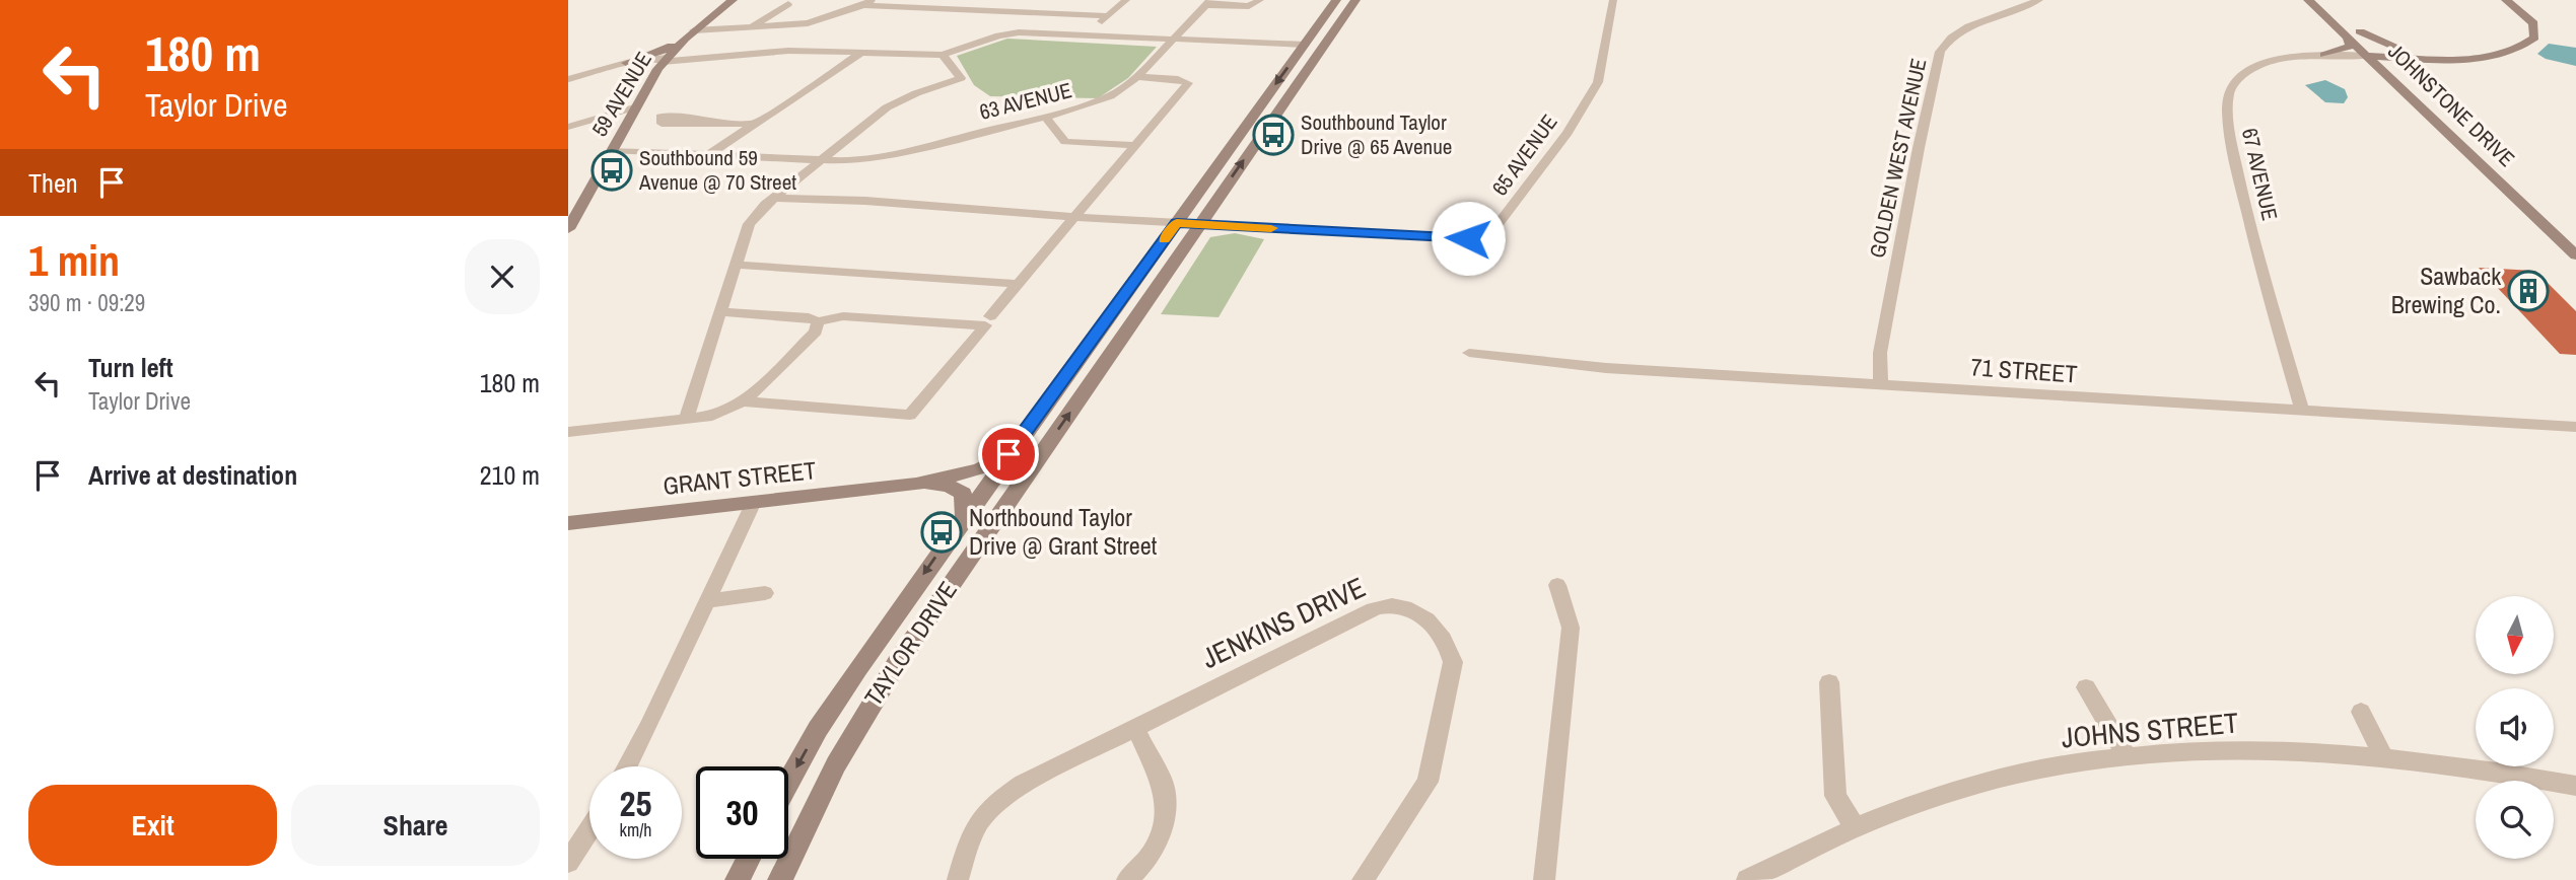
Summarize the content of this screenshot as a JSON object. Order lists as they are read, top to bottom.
{
  "streets": {
    "main road": [
      "59 AVENUE",
      "JOHNSTONE DRIVE",
      "GRANT STREET",
      "TAYLOR DRIVE"
    ],
    "street": [
      "63 AVENUE",
      "65 AVENUE",
      "GOLDEN WEST AVENUE",
      "67 AVENUE",
      "71 STREET",
      "JENKINS DRIVE",
      "JOHNS STREET"
    ]
  },
  "crossings": [
    ["59 AVENUE", "63 AVENUE"],
    ["JOHNSTONE DRIVE", "67 AVENUE"],
    ["65 AVENUE", "TAYLOR DRIVE"],
    ["GOLDEN WEST AVENUE", "71 STREET"],
    ["67 AVENUE", "71 STREET"]
  ],
  "places": {
    "bus stop": ["Southbound Taylor Drive @ 65 Avenue", "Southbound 59 Avenue @ 70 Street", "Northbound Taylor Drive @ Grant Street"],
    "building": ["Sawback Brewing Co."]
  },
  "north": "bottom",
  "page": {
    "turn": ["180 m", "Taylor Drive"],
    "then": "Then",
    "heading": ["1 min", "390 m · 09:29"],
    "list": [
      {
        "name": "Turn left",
        "note": "Taylor Drive",
        "value": "180 m"
      },
      {
        "name": "Arrive at destination",
        "value": "210 m"
      }
    ],
    "speed": "25 km/h",
    "limit": "30",
    "buttons": ["Exit", "Share"]
  }
}
